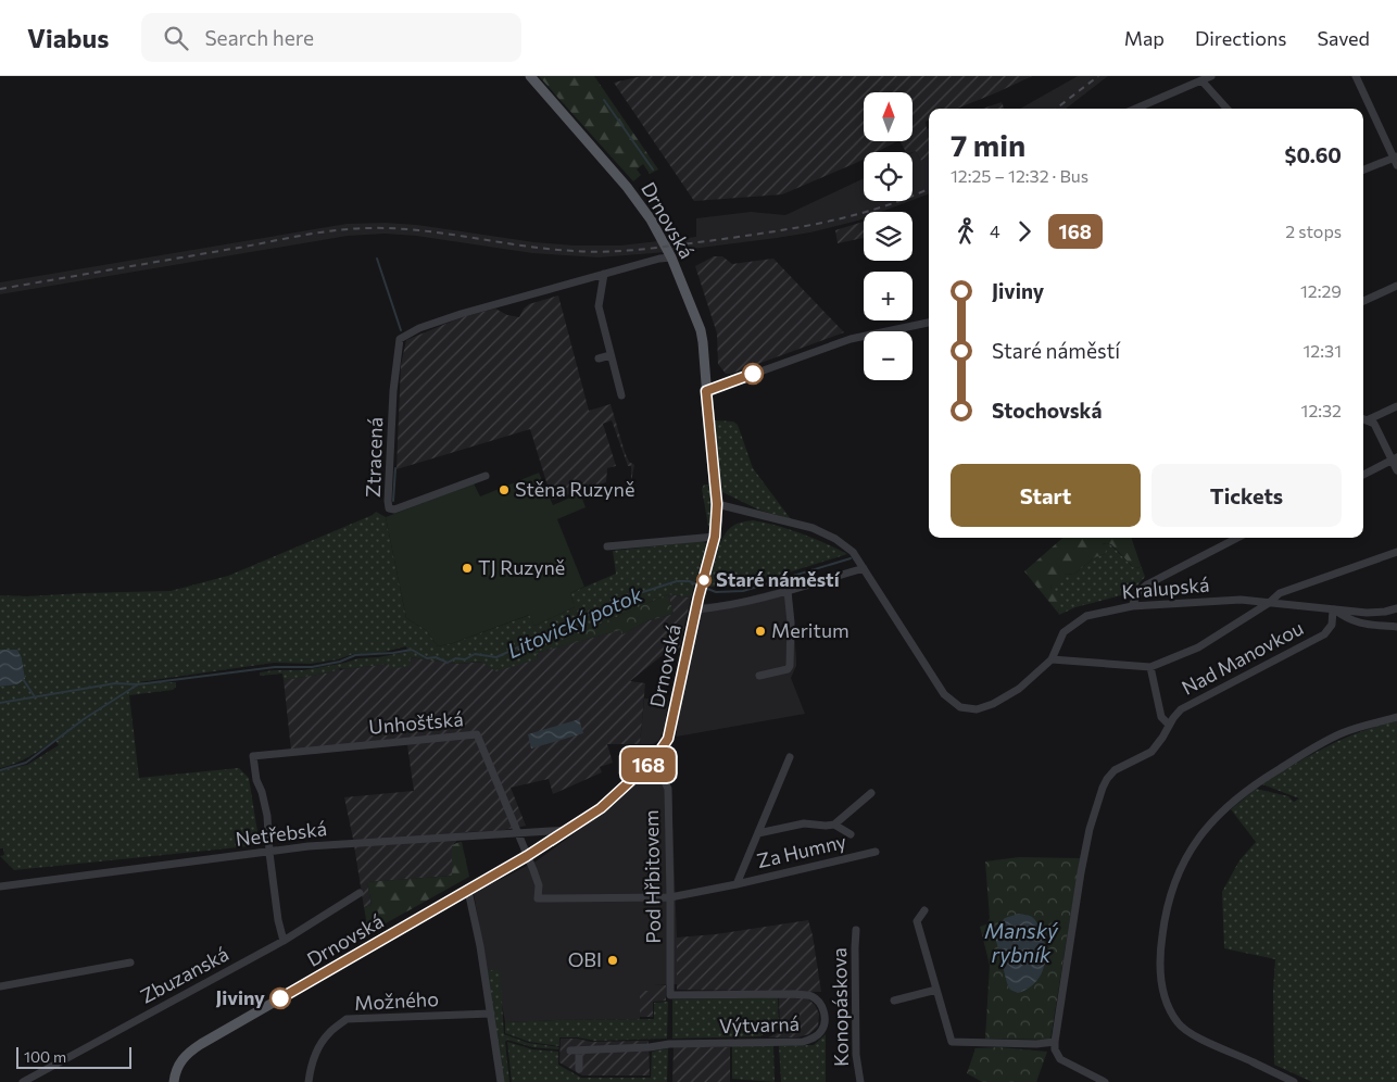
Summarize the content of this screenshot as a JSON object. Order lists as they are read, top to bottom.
{
  "streets": {
    "main road": ["Drnovská"],
    "street": [
      "Ztracená",
      "Kralupská",
      "Nad Manovkou",
      "Unhošťská",
      "Netřebská",
      "Za Humny",
      "Pod Hřbitovem",
      "Zbuzanská",
      "Možného",
      "Konopáskova",
      "Výtvarná"
    ]
  },
  "crossings": [
    ["Drnovská", "Netřebská"],
    ["Drnovská", "Za Humny"],
    ["Drnovská", "Pod Hřbitovem"],
    ["Kralupská", "Nad Manovkou"],
    ["Unhošťská", "Netřebská"],
    ["Za Humny", "Pod Hřbitovem"],
    ["Pod Hřbitovem", "Výtvarná"]
  ],
  "water": ["Litovický potok", "Manský rybník"],
  "places": [
    "Stěna Ruzyně",
    "TJ Ruzyně",
    "Staré náměstí",
    "Meritum",
    "OBI",
    "Jiviny"
  ],
  "lines": ["bus line 168"],
  "scale_bar": "100 m",
  "north": "top",
  "page": {
    "header": "Viabus",
    "search": "Search here",
    "nav": ["Map", "Directions", "Saved"],
    "on_map": "168",
    "map_buttons": ["+", "−"],
    "heading": ["7 min", "12:25 – 12:32 · Bus", "$0.60"],
    "legs": ["4", "168", "2 stops"],
    "list": [
      {
        "name": "Jiviny",
        "value": "12:29"
      },
      {
        "name": "Staré náměstí",
        "value": "12:31"
      },
      {
        "name": "Stochovská",
        "value": "12:32"
      }
    ],
    "buttons": ["Start", "Tickets"],
    "scale": "100 m"
  }
}
